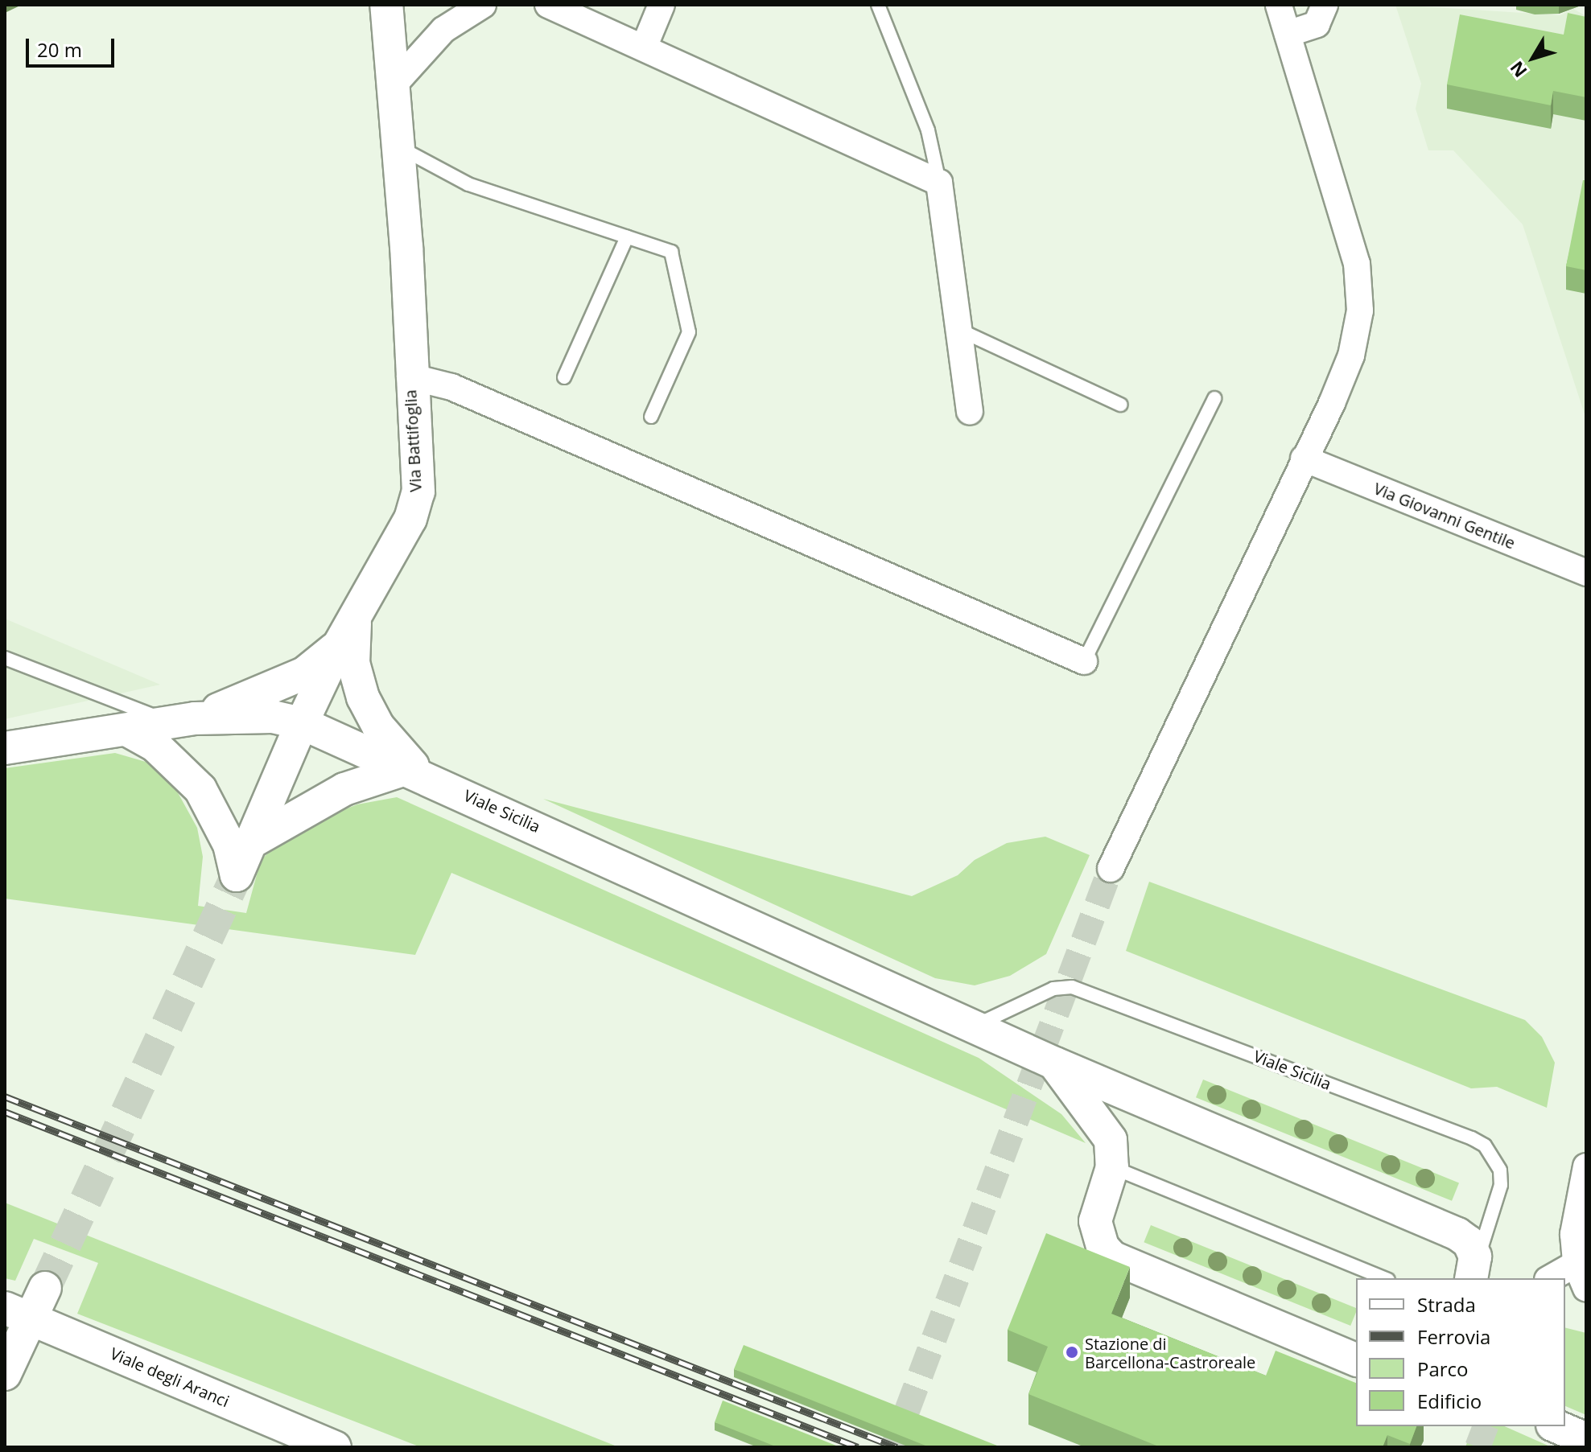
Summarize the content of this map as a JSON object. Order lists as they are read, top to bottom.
{
  "streets": {
    "street": [
      "Via Battifoglia",
      "Via Giovanni Gentile",
      "Viale Sicilia",
      "Viale degli Aranci"
    ]
  },
  "crossings": [
    ["Via Battifoglia", "Viale Sicilia"]
  ],
  "places": ["Stazione di Barcellona-Castroreale"],
  "legend": [
    "Strada",
    "Ferrovia",
    "Parco",
    "Edificio"
  ],
  "scale_bar": "20 m",
  "north": "bottom left"
}
